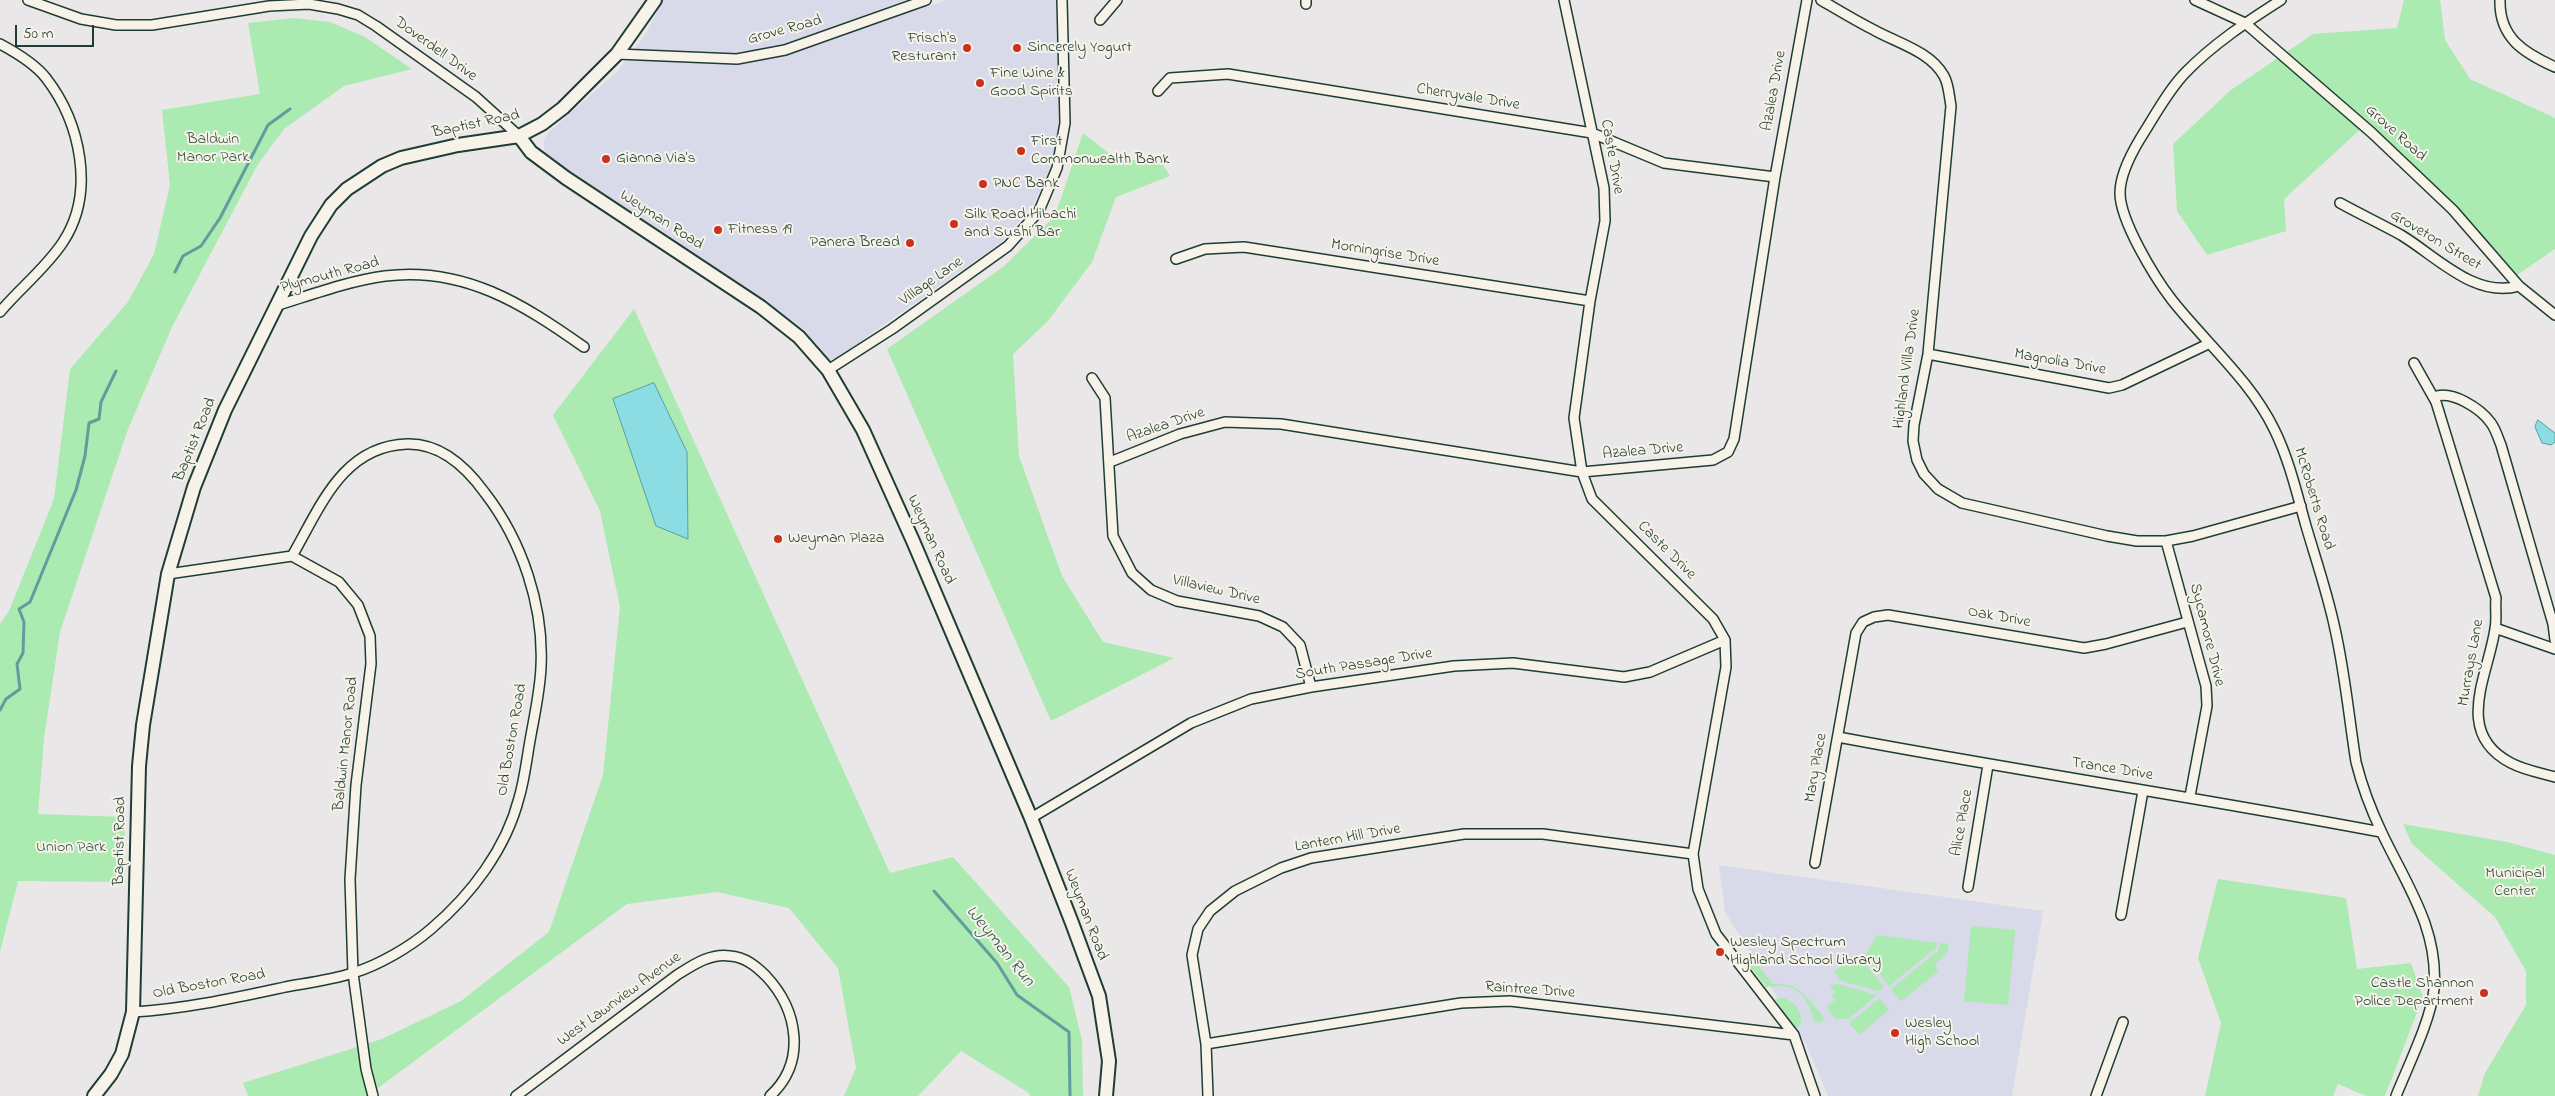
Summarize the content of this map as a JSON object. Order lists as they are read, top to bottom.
{
  "streets": {
    "main road": ["Baptist Road", "Weyman Road"],
    "street": [
      "Grove Road",
      "Doverdell Drive",
      "Azalea Drive",
      "Cherryvale Drive",
      "Caste Drive",
      "Groveton Street",
      "Morningrise Drive",
      "Plymouth Road",
      "Village Lane",
      "Magnolia Drive",
      "Highland Villa Drive",
      "McRoberts Road",
      "Villaview Drive",
      "Oak Drive",
      "Sycamore Drive",
      "Murrays Lane",
      "South Passage Drive",
      "Old Boston Road",
      "Baldwin Manor Road",
      "Mary Place",
      "Trance Drive",
      "Alice Place",
      "Lantern Hill Drive",
      "Raintree Drive",
      "West Lawnview Avenue"
    ]
  },
  "crossings": [
    ["Grove Road", "Baptist Road"],
    ["Grove Road", "Groveton Street"],
    ["Grove Road", "McRoberts Road"],
    ["Doverdell Drive", "Baptist Road"],
    ["Doverdell Drive", "Weyman Road"],
    ["Azalea Drive", "Cherryvale Drive"],
    ["Azalea Drive", "Caste Drive"],
    ["Azalea Drive", "Villaview Drive"],
    ["Cherryvale Drive", "Caste Drive"],
    ["Baptist Road", "Weyman Road"],
    ["Baptist Road", "Plymouth Road"],
    ["Baptist Road", "Old Boston Road"],
    ["Caste Drive", "Morningrise Drive"],
    ["Caste Drive", "South Passage Drive"],
    ["Caste Drive", "Lantern Hill Drive"],
    ["Caste Drive", "Raintree Drive"],
    ["Weyman Road", "Village Lane"],
    ["Weyman Road", "South Passage Drive"],
    ["Magnolia Drive", "Highland Villa Drive"],
    ["Magnolia Drive", "McRoberts Road"],
    ["Highland Villa Drive", "McRoberts Road"],
    ["Highland Villa Drive", "Sycamore Drive"],
    ["McRoberts Road", "Trance Drive"],
    ["Villaview Drive", "South Passage Drive"],
    ["Oak Drive", "Sycamore Drive"],
    ["Oak Drive", "Mary Place"],
    ["Sycamore Drive", "Trance Drive"],
    ["Old Boston Road", "Baldwin Manor Road"],
    ["Mary Place", "Trance Drive"],
    ["Trance Drive", "Alice Place"],
    ["Lantern Hill Drive", "Raintree Drive"]
  ],
  "water": ["Weyman Run"],
  "parks": ["Baldwin Manor Park", "Union Park", "Municipal Center"],
  "places": [
    "Frisch's Resturant",
    "Sincerely Yogurt",
    "Fine Wine & Good Spirits",
    "First Commonwealth Bank",
    "Gianna Via's",
    "PNC Bank",
    "Silk Road Hibachi and Sushi Bar",
    "Fitness 19",
    "Panera Bread",
    "Weyman Plaza",
    "Wesley Spectrum Highland School Library",
    "Castle Shannon Police Department",
    "Wesley High School"
  ],
  "scale_bar": "50 m"
}
